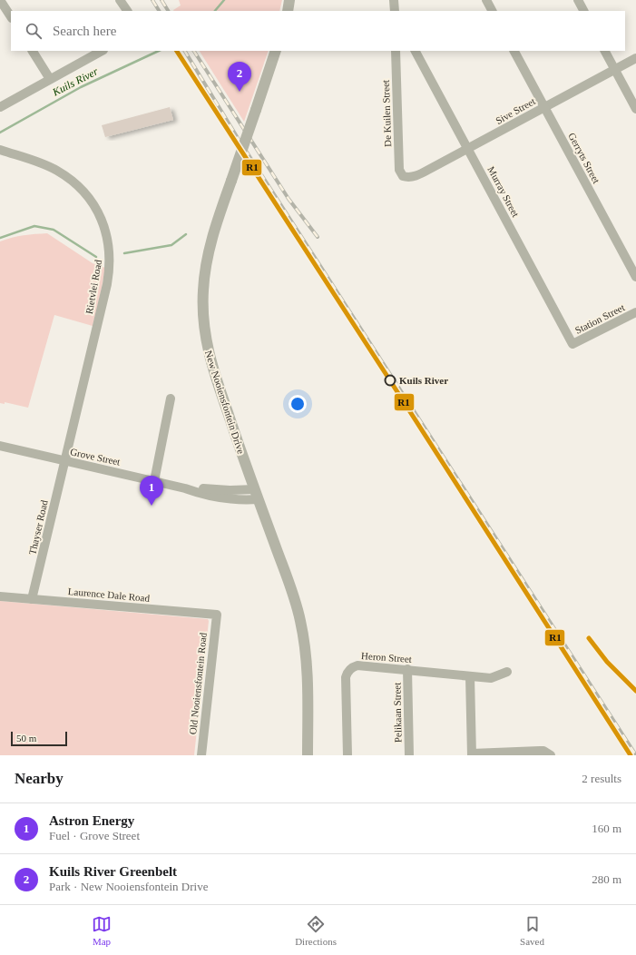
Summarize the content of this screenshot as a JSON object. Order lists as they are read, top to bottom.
{
  "streets": {
    "street": [
      "Sive Street",
      "De Kuilen Street",
      "Gerryts Street",
      "Murray Street",
      "Rietvlei Road",
      "Station Street",
      "New Nooiensfontein Drive",
      "Grove Street",
      "Thayser Road",
      "Laurence Dale Road",
      "Heron Street",
      "Old Nooiensfontein Road",
      "Pelikaan Street"
    ]
  },
  "crossings": [
    ["Sive Street", "De Kuilen Street"],
    ["Sive Street", "Gerryts Street"],
    ["Sive Street", "Murray Street"],
    ["Murray Street", "Station Street"],
    ["Rietvlei Road", "Grove Street"],
    ["Rietvlei Road", "Thayser Road"],
    ["New Nooiensfontein Drive", "Grove Street"],
    ["Grove Street", "Thayser Road"],
    ["Thayser Road", "Laurence Dale Road"],
    ["Laurence Dale Road", "Old Nooiensfontein Road"],
    ["Heron Street", "Pelikaan Street"]
  ],
  "water": ["Kuils River"],
  "places": ["Kuils River"],
  "lines": ["transit line R1"],
  "scale_bar": "50 m",
  "page": {
    "search": "Search here",
    "pins": ["2", "1"],
    "scale": "50 m",
    "heading": ["Nearby", "2 results"],
    "list": [
      {
        "mark": "1",
        "name": "Astron Energy",
        "note": "Fuel · Grove Street",
        "value": "160 m"
      },
      {
        "mark": "2",
        "name": "Kuils River Greenbelt",
        "note": "Park · New Nooiensfontein Drive",
        "value": "280 m"
      }
    ],
    "nav": ["Map", "Directions", "Saved"]
  }
}
